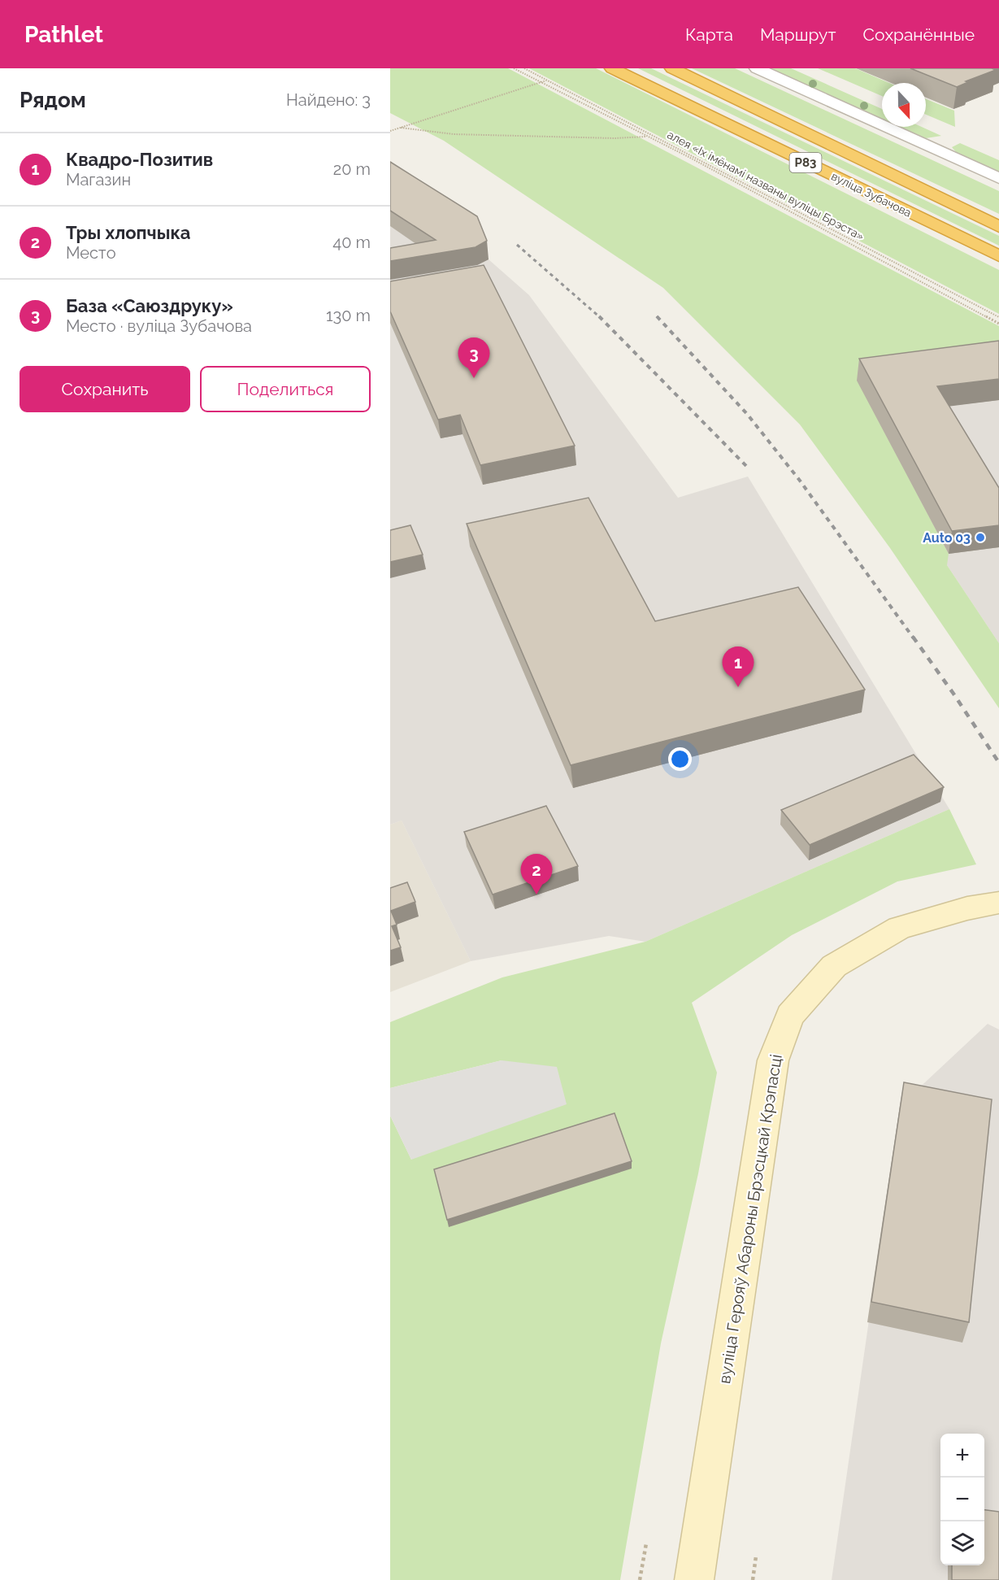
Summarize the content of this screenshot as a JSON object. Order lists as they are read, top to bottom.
{
  "streets": {
    "highway": ["Р83", "вуліца Зубачова"],
    "main road": ["вуліца Герояў Абароны Брэсцкай Крэпасці"],
    "path": ["алея «Іх імёнамі названы вуліцы Брэста»"]
  },
  "places": ["Auto 03"],
  "north": "bottom",
  "page": {
    "header": "Pathlet",
    "nav": ["Карта", "Маршрут", "Сохранённые"],
    "heading": ["Рядом", "Найдено: 3"],
    "list": [
      {
        "mark": "1",
        "name": "Квадро-Позитив",
        "note": "Магазин",
        "value": "20 m"
      },
      {
        "mark": "2",
        "name": "Тры хлопчыка",
        "note": "Место",
        "value": "40 m"
      },
      {
        "mark": "3",
        "name": "База «Саюздруку»",
        "note": "Место · вуліца Зубачова",
        "value": "130 m"
      }
    ],
    "pins": ["3", "1", "2"],
    "buttons": ["Сохранить", "Поделиться"],
    "map_buttons": ["+", "−"]
  }
}
